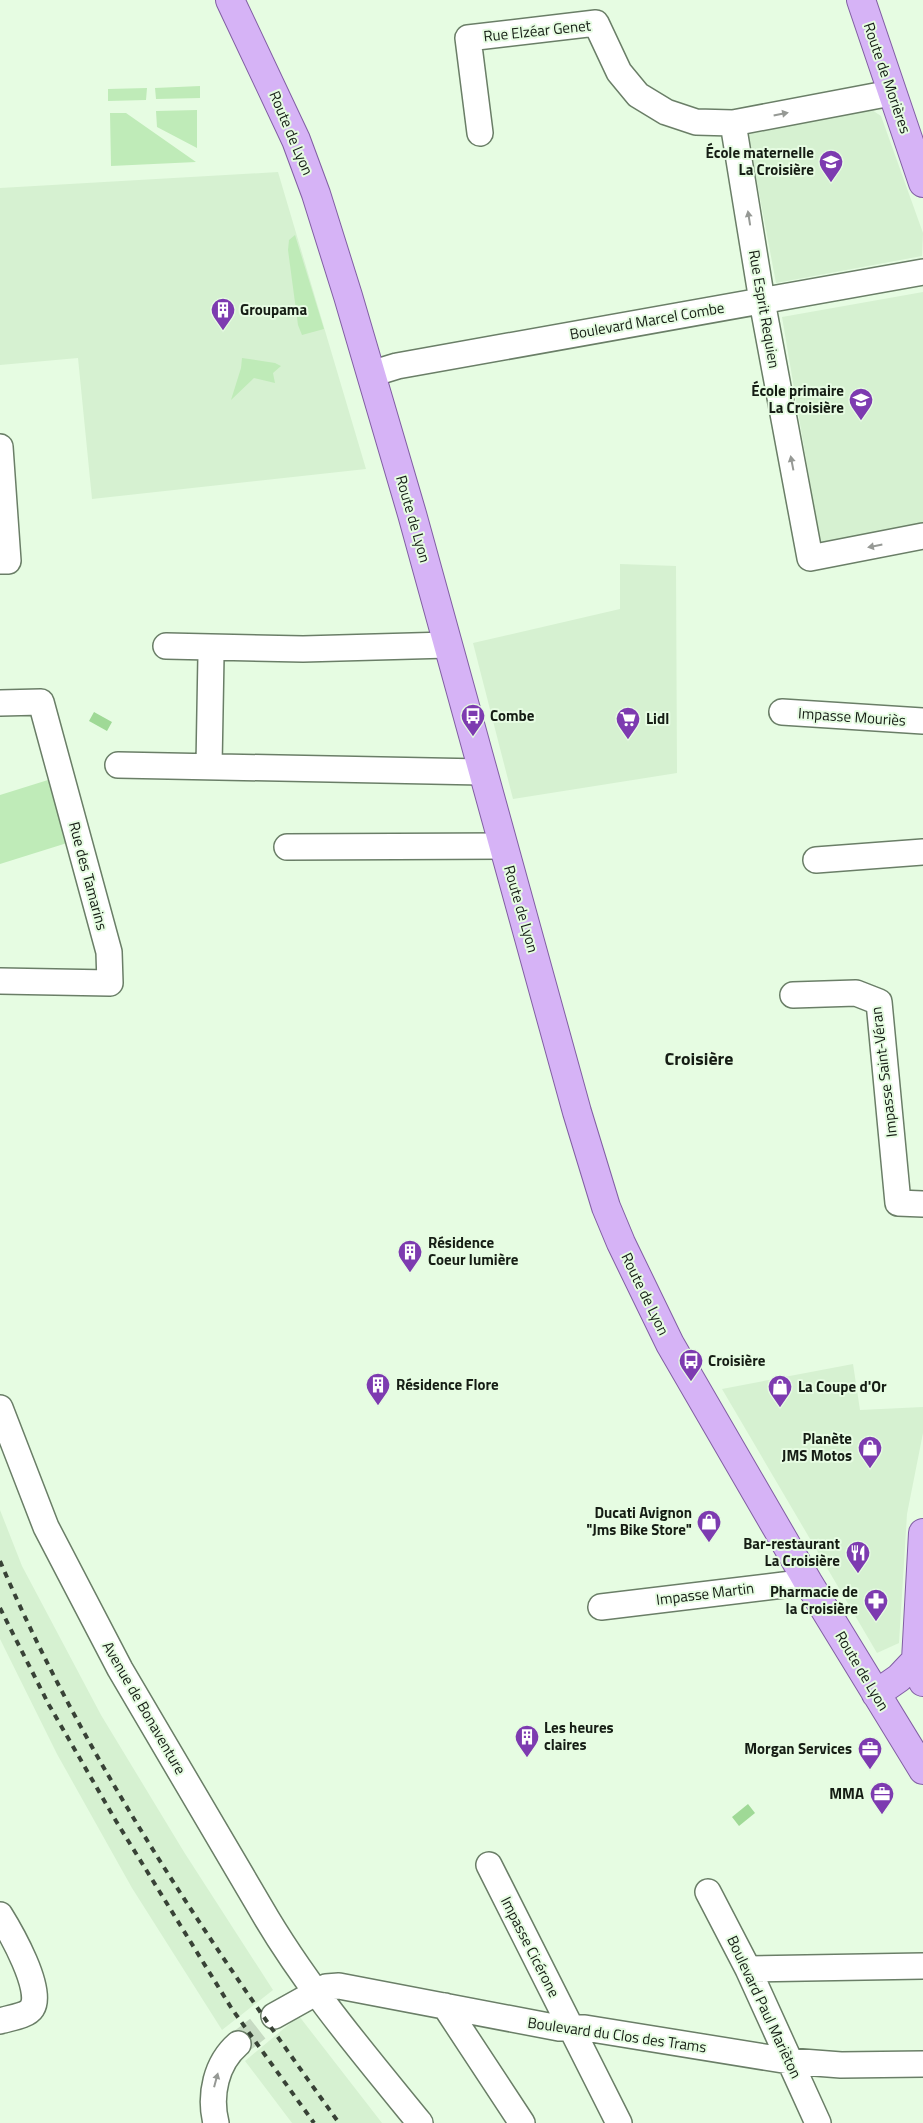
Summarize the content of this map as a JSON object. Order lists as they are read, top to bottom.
{
  "streets": {
    "main road": ["Route de Morières", "Route de Lyon"],
    "street": [
      "Rue Elzéar Genet",
      "Rue Esprit Requien",
      "Boulevard Marcel Combe",
      "Impasse Mouriès",
      "Rue des Tamarins",
      "Impasse Saint-Véran",
      "Impasse Martin",
      "Avenue de Bonaventure",
      "Impasse Cicérone",
      "Boulevard Paul Marièton",
      "Boulevard du Clos des Trams"
    ]
  },
  "crossings": [
    ["Rue Elzéar Genet", "Route de Morières"],
    ["Rue Elzéar Genet", "Rue Esprit Requien"],
    ["Route de Lyon", "Boulevard Marcel Combe"],
    ["Route de Lyon", "Impasse Martin"],
    ["Rue Esprit Requien", "Boulevard Marcel Combe"],
    ["Avenue de Bonaventure", "Boulevard du Clos des Trams"],
    ["Impasse Cicérone", "Boulevard du Clos des Trams"],
    ["Boulevard Paul Marièton", "Boulevard du Clos des Trams"]
  ],
  "one_way": ["Rue Esprit Requien"],
  "districts": ["Croisière"],
  "places": {
    "school or university": ["École maternelle La Croisière", "École primaire La Croisière"],
    "building": [
      "Groupama",
      "Résidence Coeur lumière",
      "Résidence Flore",
      "Les heures claires"
    ],
    "bus stop": ["Combe", "Croisière"],
    "supermarket": ["Lidl"],
    "shop": ["La Coupe d'Or", "Planète JMS Motos", "Ducati Avignon \"Jms Bike Store\""],
    "restaurant": ["Bar-restaurant La Croisière"],
    "pharmacy": ["Pharmacie de la Croisière"],
    "office": ["Morgan Services", "MMA"]
  }
}
